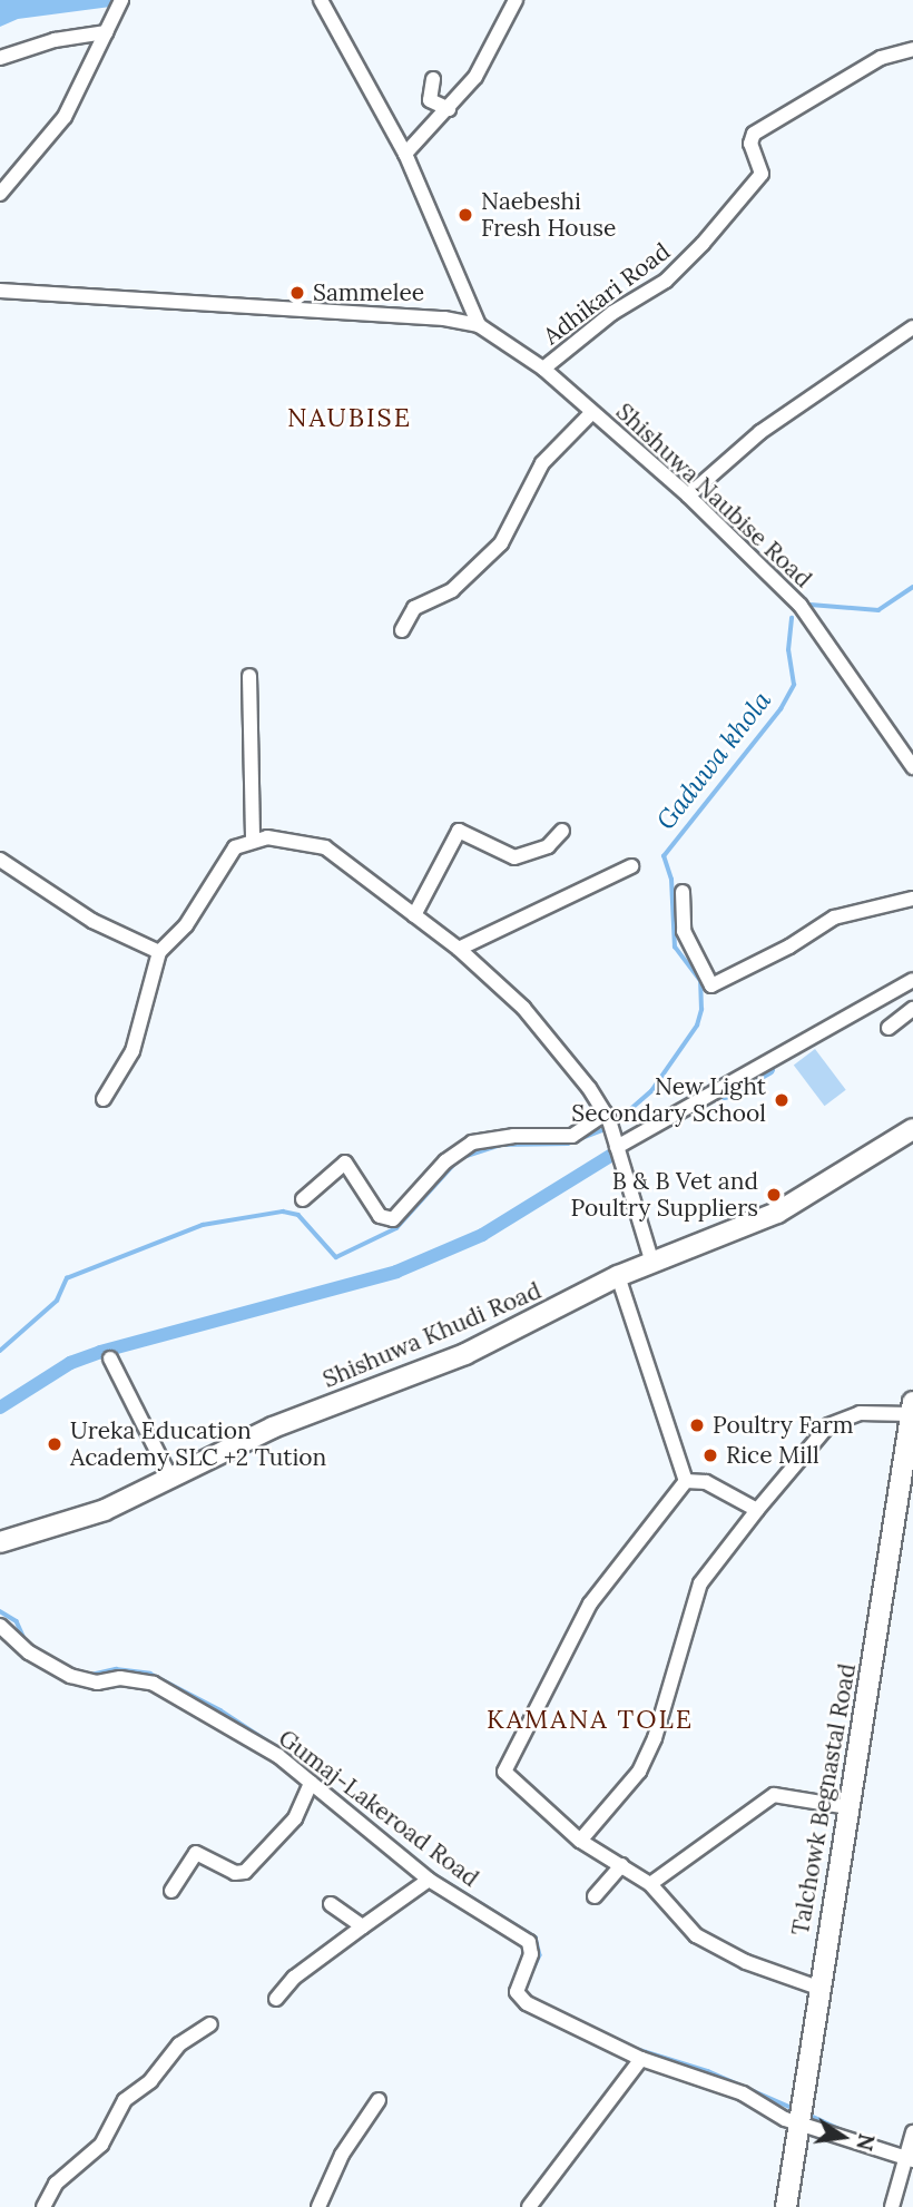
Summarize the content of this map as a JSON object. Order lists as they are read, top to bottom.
{
  "streets": {
    "main road": ["Shishuwa Khudi Road", "Talchowk Begnastal Road"],
    "street": ["Adhikari Road", "Shishuwa Naubise Road", "Gumaj-Lakeroad Road"]
  },
  "crossings": [
    ["Adhikari Road", "Shishuwa Naubise Road"],
    ["Talchowk Begnastal Road", "Gumaj-Lakeroad Road"]
  ],
  "districts": ["NAUBISE", "KAMANA TOLE"],
  "water": ["Gaduwa khola"],
  "places": [
    "Naebeshi Fresh House",
    "Sammelee",
    "New Light Secondary School",
    "B & B Vet and Poultry Suppliers",
    "Poultry Farm",
    "Ureka Education Academy SLC +2 Tution",
    "Rice Mill"
  ],
  "north": "right"
}
